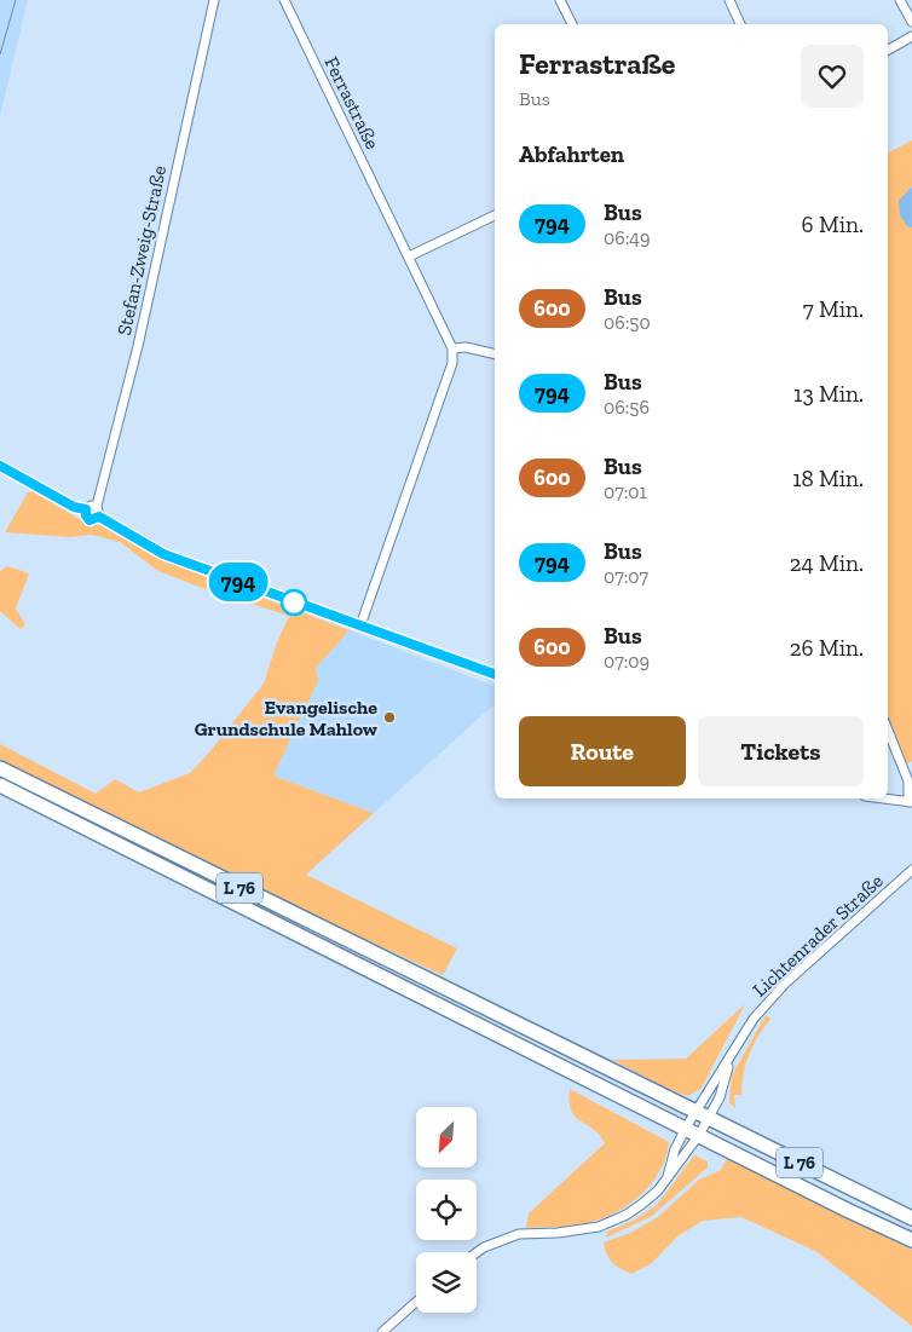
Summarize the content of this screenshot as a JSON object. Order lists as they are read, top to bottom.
{
  "streets": {
    "main road": ["L 76"],
    "street": ["Ferrastraße", "Stefan-Zweig-Straße", "Lichtenrader Straße"]
  },
  "crossings": [
    ["L 76", "Lichtenrader Straße"]
  ],
  "places": ["Evangelische Grundschule Mahlow"],
  "lines": ["bus line 794"],
  "north": "bottom left",
  "page": {
    "on_map": "794",
    "heading": [
      ["Ferrastraße", "Bus"],
      "Abfahrten"
    ],
    "list": [
      {
        "mark": "794",
        "name": "Bus",
        "note": "06:49",
        "value": "6 Min."
      },
      {
        "mark": "600",
        "name": "Bus",
        "note": "06:50",
        "value": "7 Min."
      },
      {
        "mark": "794",
        "name": "Bus",
        "note": "06:56",
        "value": "13 Min."
      },
      {
        "mark": "600",
        "name": "Bus",
        "note": "07:01",
        "value": "18 Min."
      },
      {
        "mark": "794",
        "name": "Bus",
        "note": "07:07",
        "value": "24 Min."
      },
      {
        "mark": "600",
        "name": "Bus",
        "note": "07:09",
        "value": "26 Min."
      }
    ],
    "buttons": ["Route", "Tickets"]
  }
}
